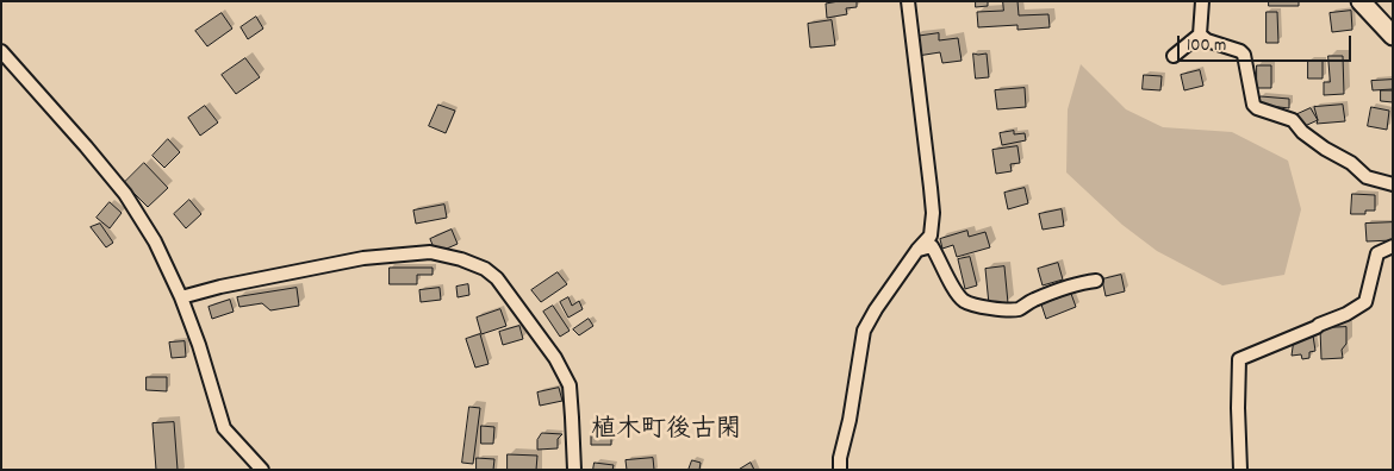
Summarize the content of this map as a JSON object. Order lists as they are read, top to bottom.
{
  "districts": ["植木町後古閑"],
  "scale_bar": "100 m"
}
